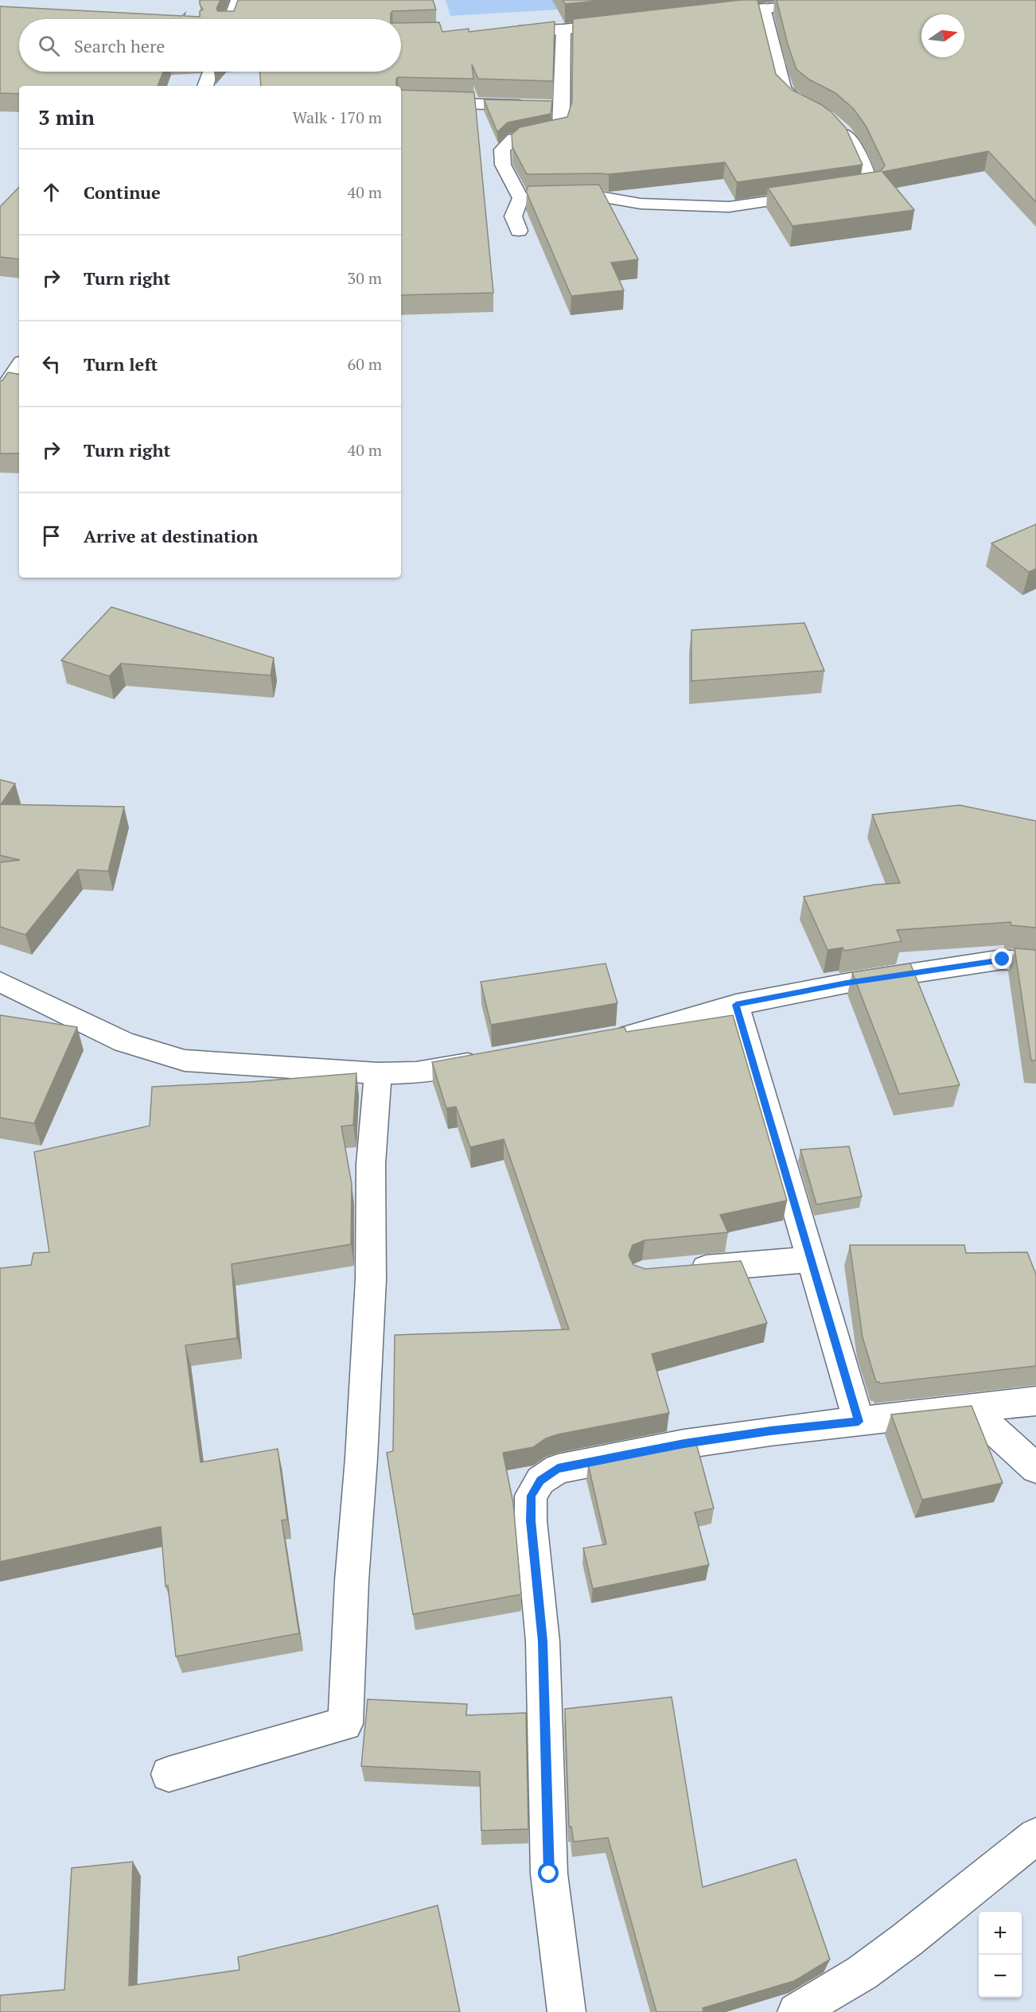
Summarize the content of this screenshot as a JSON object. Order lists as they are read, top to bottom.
{
  "north": "right",
  "page": {
    "search": "Search here",
    "heading": ["3 min", "Walk · 170 m"],
    "list": [
      ["Continue", "40 m"],
      ["Turn right", "30 m"],
      ["Turn left", "60 m"],
      ["Turn right", "40 m"],
      "Arrive at destination"
    ],
    "map_buttons": ["+", "−"]
  }
}
